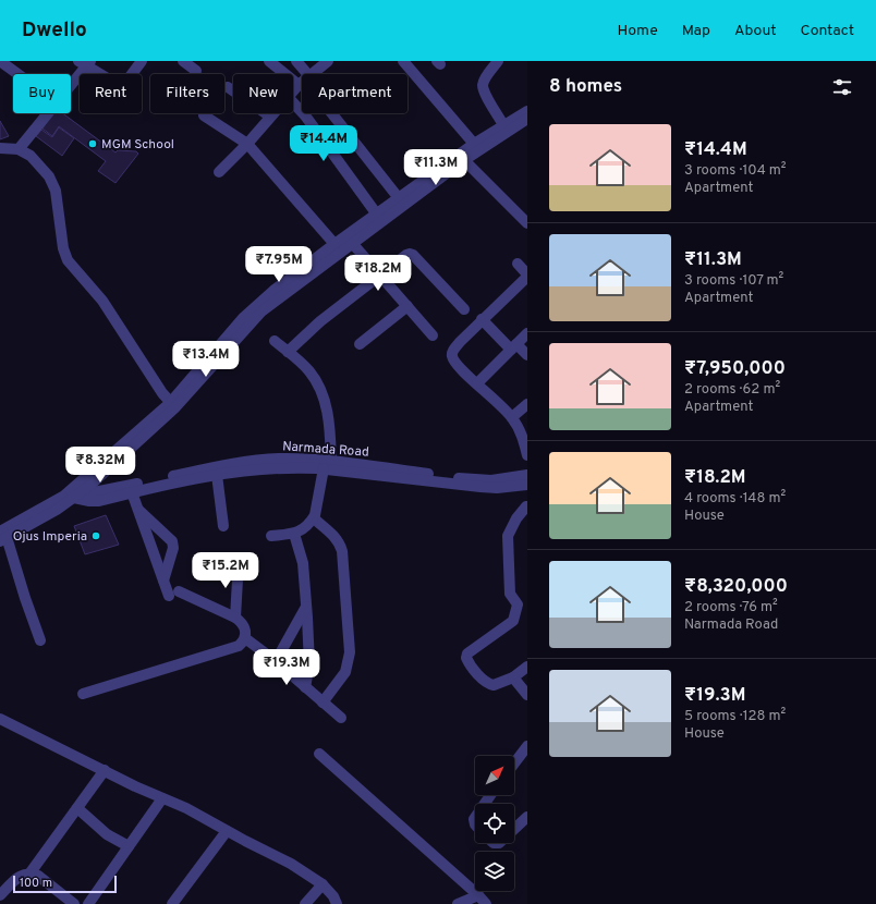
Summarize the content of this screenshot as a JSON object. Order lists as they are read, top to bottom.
{
  "streets": {
    "street": ["Narmada Road"]
  },
  "places": ["MGM School", "Ojus Imperia"],
  "scale_bar": "100 m",
  "north": "top right",
  "page": {
    "header": "Dwello",
    "nav": [
      "Home",
      "Map",
      "About",
      "Contact"
    ],
    "heading": "8 homes",
    "chip": [
      "Buy",
      "Rent",
      "Filters",
      "New",
      "Apartment"
    ],
    "list": [
      {
        "name": "₹14.4M",
        "note": "3 rooms · 104 m² · Apartment"
      },
      {
        "name": "₹11.3M",
        "note": "3 rooms · 107 m² · Apartment"
      },
      {
        "name": "₹7,950,000",
        "note": "2 rooms · 62 m² · Apartment"
      },
      {
        "name": "₹18.2M",
        "note": "4 rooms · 148 m² · House"
      },
      {
        "name": "₹8,320,000",
        "note": "2 rooms · 76 m² · Narmada Road"
      },
      {
        "name": "₹19.3M",
        "note": "5 rooms · 128 m² · House"
      }
    ],
    "price": [
      "₹14.4M",
      "₹11.3M",
      "₹7.95M",
      "₹18.2M",
      "₹13.4M",
      "₹8.32M",
      "₹15.2M",
      "₹19.3M"
    ],
    "scale": "100 m"
  }
}
